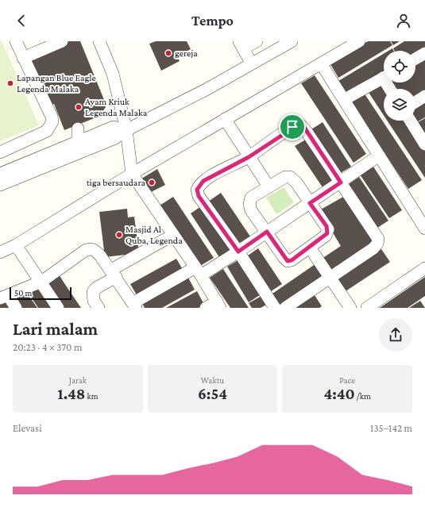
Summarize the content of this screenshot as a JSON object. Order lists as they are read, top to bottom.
{
  "places": [
    "gereja",
    "Lapangan Blue Eagle Legenda Malaka",
    "Ayam Kriuk Legenda Malaka",
    "tiga bersaudara",
    "Masjid Al Quba, Legenda"
  ],
  "scale_bar": "50 m",
  "page": {
    "header": "Tempo",
    "scale": "50 m",
    "heading": ["Lari malam", "20:23 · 4 × 370 m"],
    "stats": [
      ["Jarak", "1.48 km"],
      ["Waktu", "6:54"],
      ["Pace", "4:40 /km"]
    ],
    "chart": ["Elevasi", "135–142 m"]
  }
}
